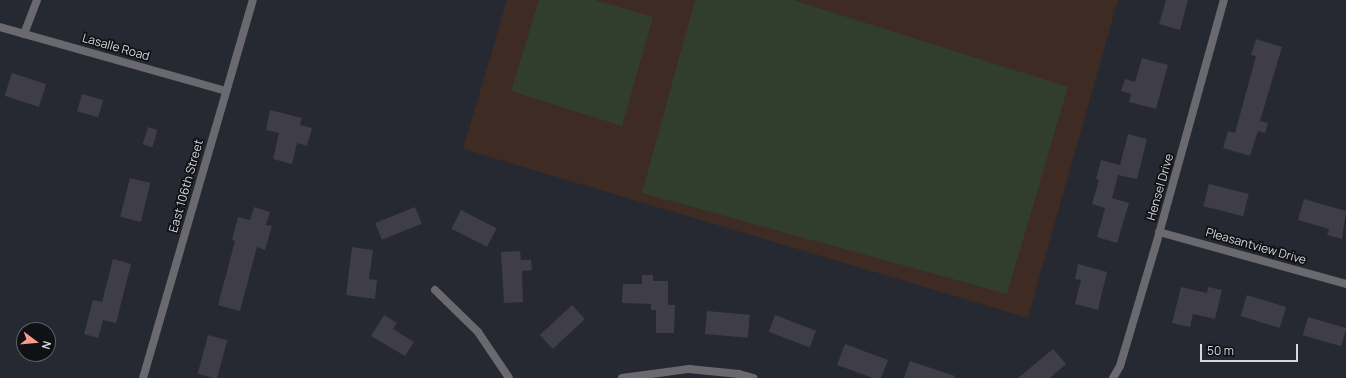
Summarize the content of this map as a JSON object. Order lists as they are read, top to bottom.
{
  "streets": {
    "street": [
      "Lasalle Road",
      "East 106th Street",
      "Hensel Drive",
      "Pleasantview Drive"
    ]
  },
  "crossings": [
    ["Lasalle Road", "East 106th Street"],
    ["Hensel Drive", "Pleasantview Drive"]
  ],
  "scale_bar": "50 m",
  "north": "right"
}
